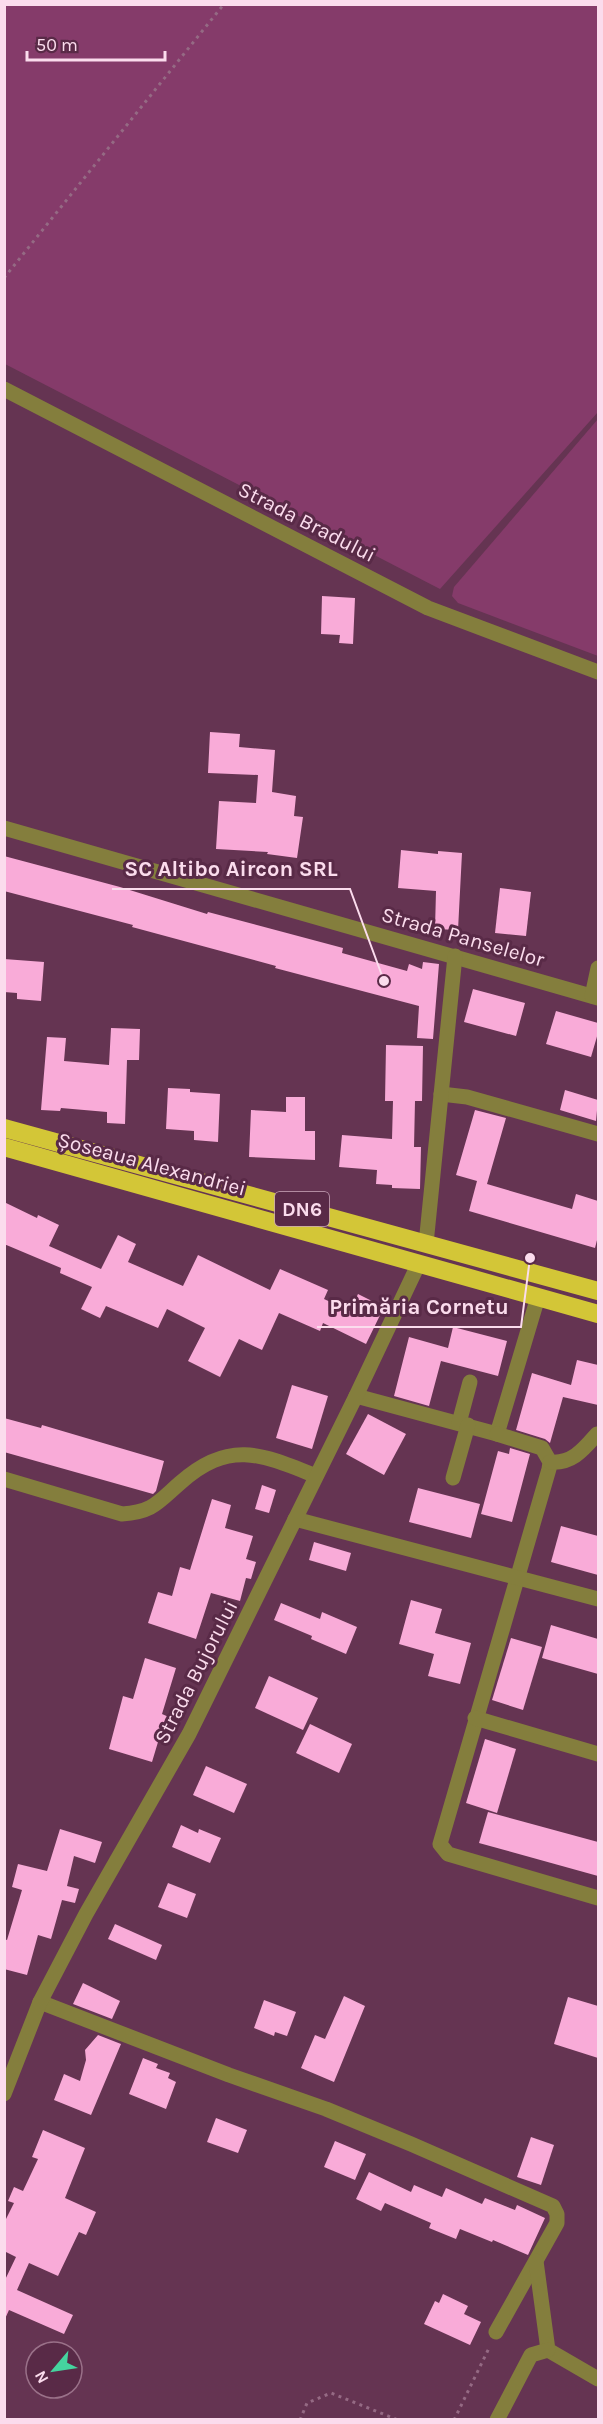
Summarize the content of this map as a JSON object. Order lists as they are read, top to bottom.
{
  "streets": {
    "highway": ["Șoseaua Alexandriei", "DN6"],
    "street": ["Strada Bradului", "Strada Panselelor", "Strada Bujorului"]
  },
  "crossings": [
    ["Șoseaua Alexandriei", "Strada Bujorului"]
  ],
  "places": ["SC Altibo Aircon SRL", "Primăria Cornetu"],
  "scale_bar": "50 m",
  "north": "bottom left"
}
